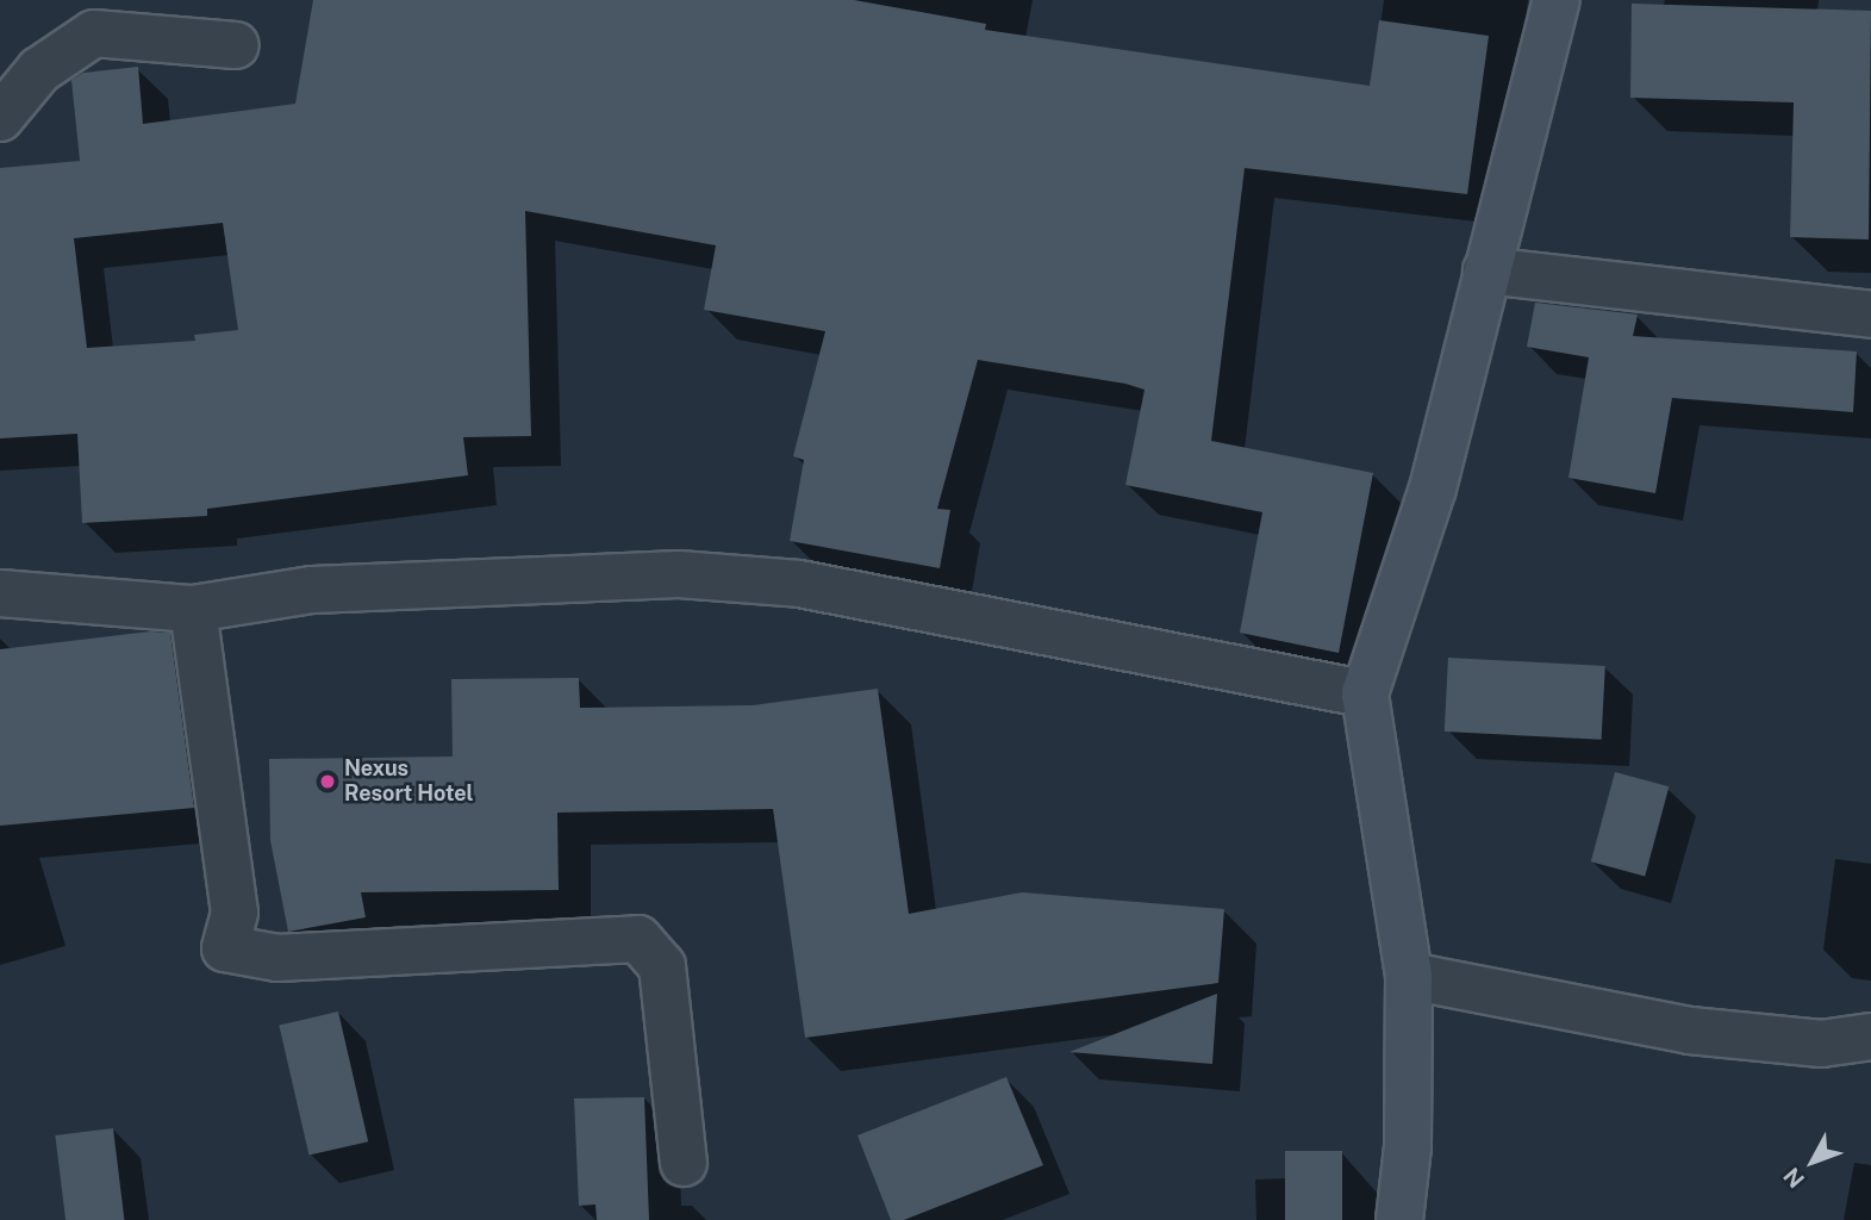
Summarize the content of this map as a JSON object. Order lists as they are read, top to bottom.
{
  "places": ["Nexus Resort Hotel"],
  "north": "bottom left"
}
